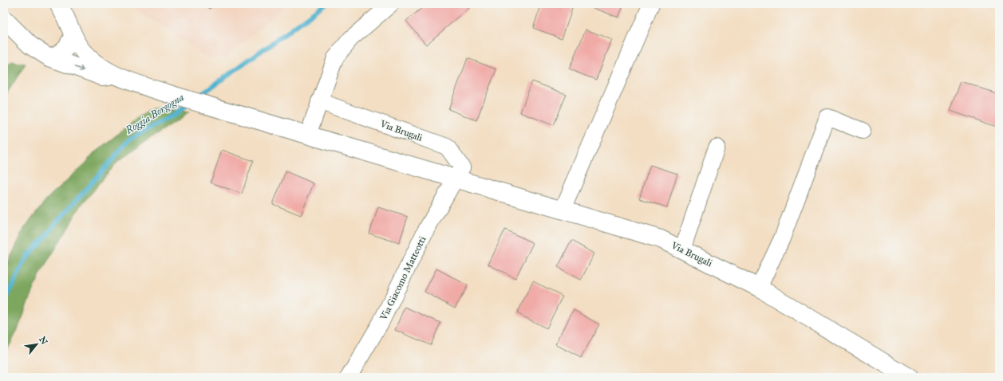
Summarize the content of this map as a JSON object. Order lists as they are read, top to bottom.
{
  "streets": {
    "street": ["Via Brugali", "Via Giacomo Matteotti"]
  },
  "crossings": [
    ["Via Brugali", "Via Giacomo Matteotti"]
  ],
  "water": ["Roggia Borgogna"],
  "north": "top right"
}
